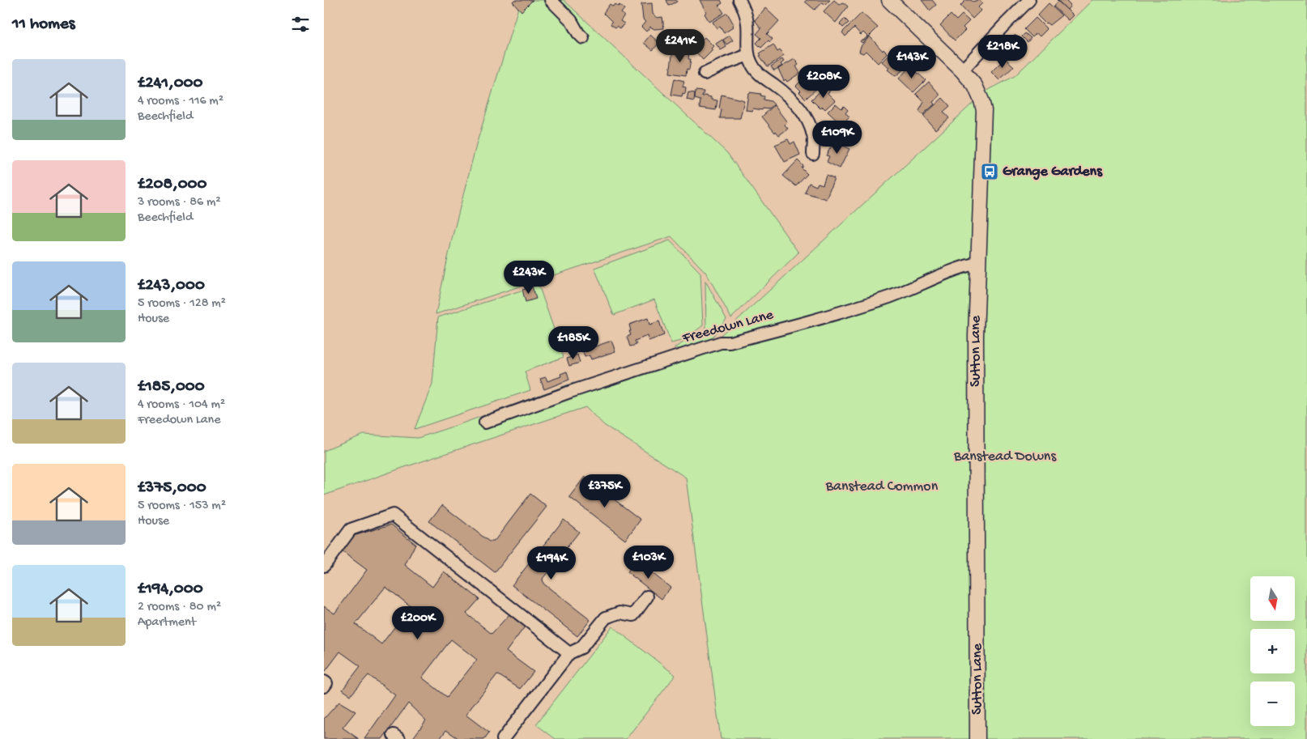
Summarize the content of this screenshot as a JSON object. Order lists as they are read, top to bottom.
{
  "streets": {
    "main road": ["Sutton Lane"],
    "street": ["Freedown Lane"]
  },
  "crossings": [
    ["Freedown Lane", "Sutton Lane"]
  ],
  "parks": ["Banstead Downs", "Banstead Common"],
  "places": {
    "bus stop": ["Grange Gardens"]
  },
  "north": "bottom",
  "page": {
    "heading": "11 homes",
    "price": [
      "£241K",
      "£218K",
      "£143K",
      "£208K",
      "£109K",
      "£243K",
      "£185K",
      "£375K",
      "£103K",
      "£194K",
      "£200K"
    ],
    "list": [
      {
        "name": "£241,000",
        "note": "4 rooms · 116 m² · Beechfield"
      },
      {
        "name": "£208,000",
        "note": "3 rooms · 86 m² · Beechfield"
      },
      {
        "name": "£243,000",
        "note": "5 rooms · 128 m² · House"
      },
      {
        "name": "£185,000",
        "note": "4 rooms · 104 m² · Freedown Lane"
      },
      {
        "name": "£375,000",
        "note": "5 rooms · 153 m² · House"
      },
      {
        "name": "£194,000",
        "note": "2 rooms · 80 m² · Apartment"
      }
    ],
    "map_buttons": ["+", "−"]
  }
}
